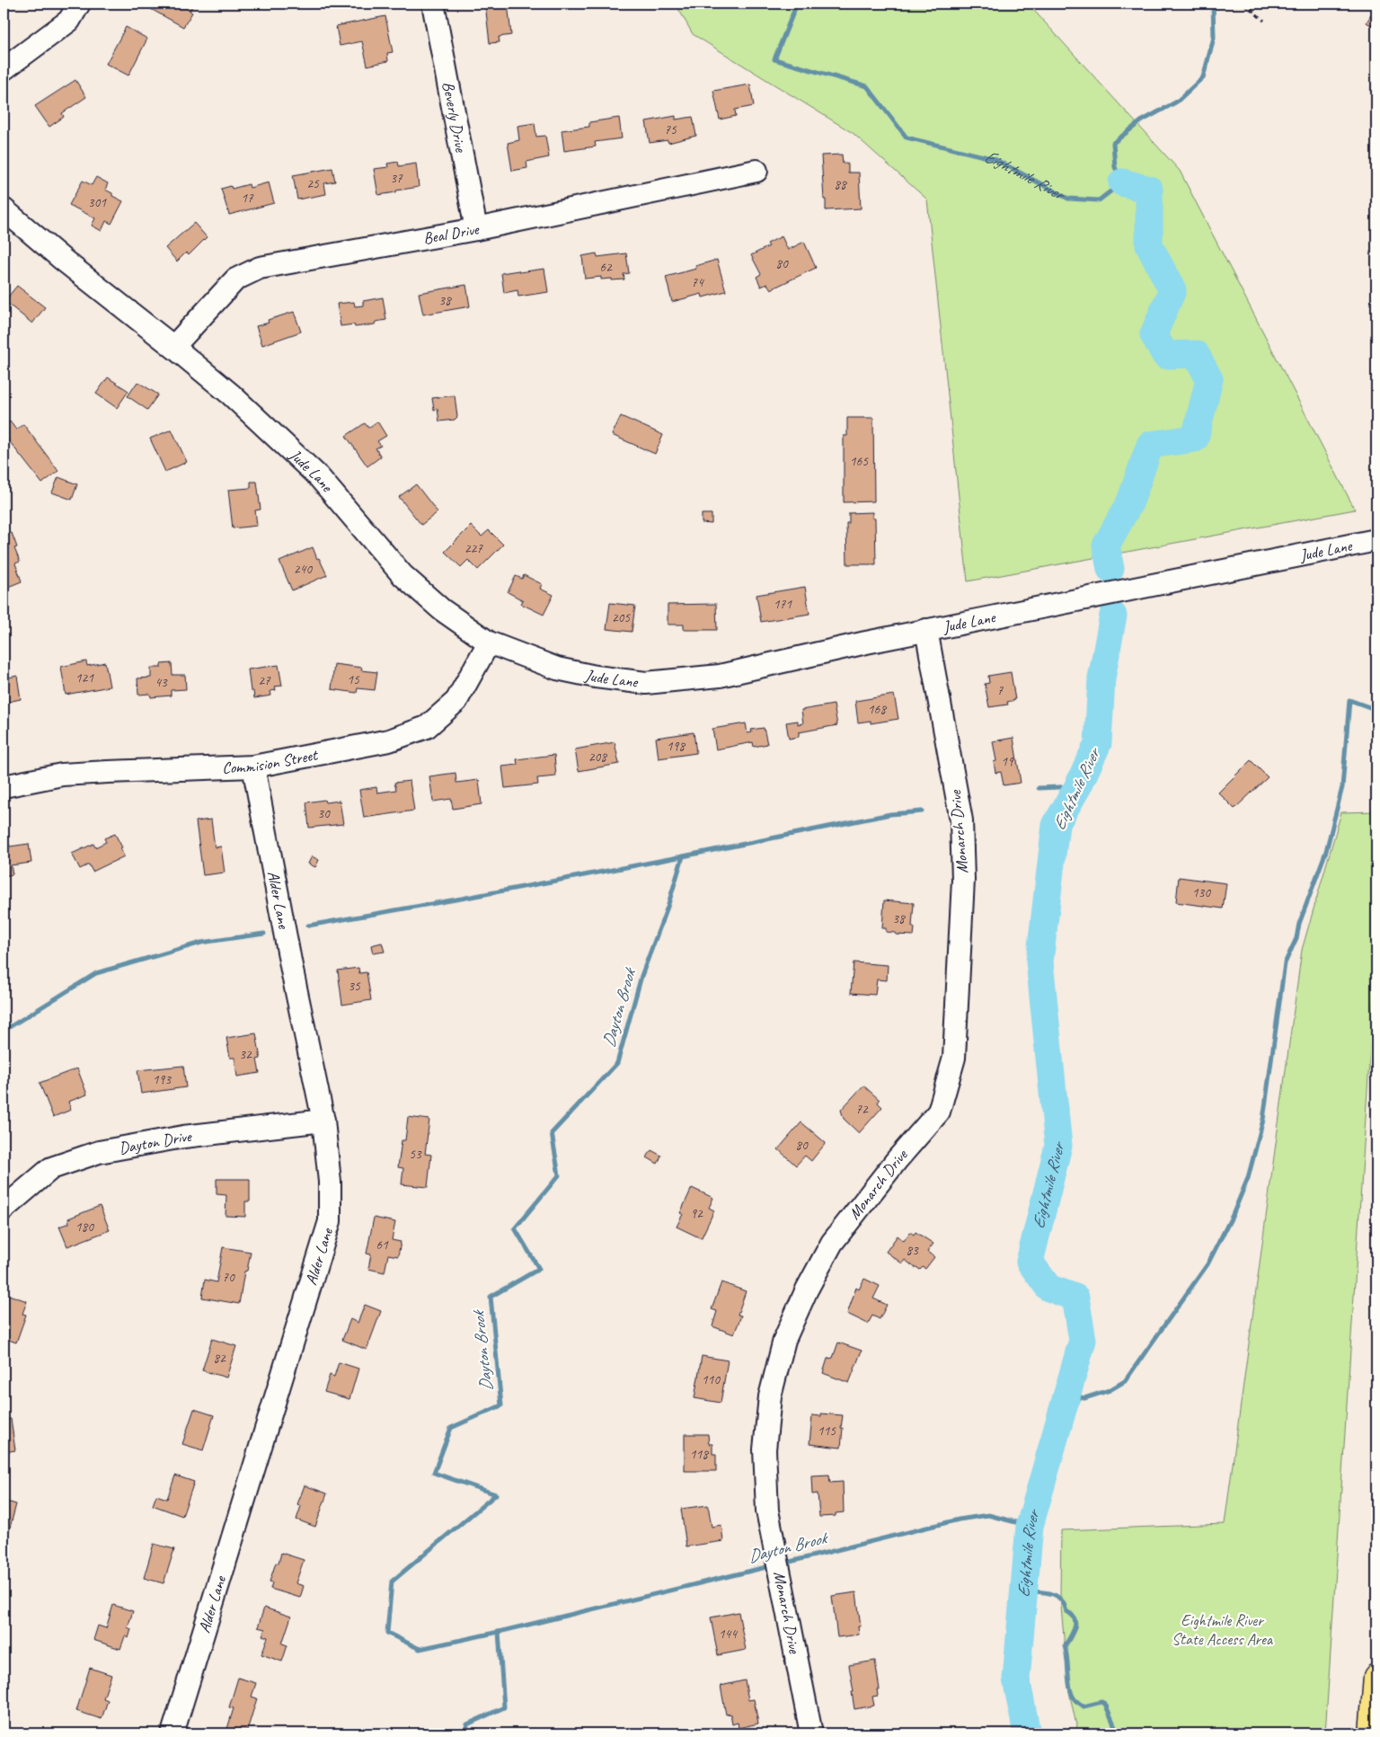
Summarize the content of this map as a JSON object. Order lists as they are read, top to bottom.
{
  "streets": {
    "street": [
      "Beverly Drive",
      "Beal Drive",
      "Jude Lane",
      "Commision Street",
      "Monarch Drive",
      "Alder Lane",
      "Dayton Drive"
    ]
  },
  "crossings": [
    ["Beverly Drive", "Beal Drive"],
    ["Beal Drive", "Jude Lane"],
    ["Jude Lane", "Commision Street"],
    ["Jude Lane", "Monarch Drive"],
    ["Commision Street", "Alder Lane"],
    ["Alder Lane", "Dayton Drive"]
  ],
  "water": ["Eightmile River", "Dayton Brook"],
  "parks": ["Eightmile River State Access Area"],
  "house_numbers": [
    "75",
    "37",
    "25",
    "88",
    "17",
    "301",
    "80",
    "62",
    "74",
    "38",
    "165",
    "227",
    "240",
    "171",
    "205",
    "121",
    "15",
    "27",
    "43",
    "7",
    "168",
    "198",
    "208",
    "19",
    "30",
    "130",
    "38",
    "35",
    "32",
    "193",
    "72",
    "80",
    "53",
    "92",
    "180",
    "61",
    "83",
    "70",
    "82",
    "110",
    "115",
    "118",
    "144"
  ]
}
